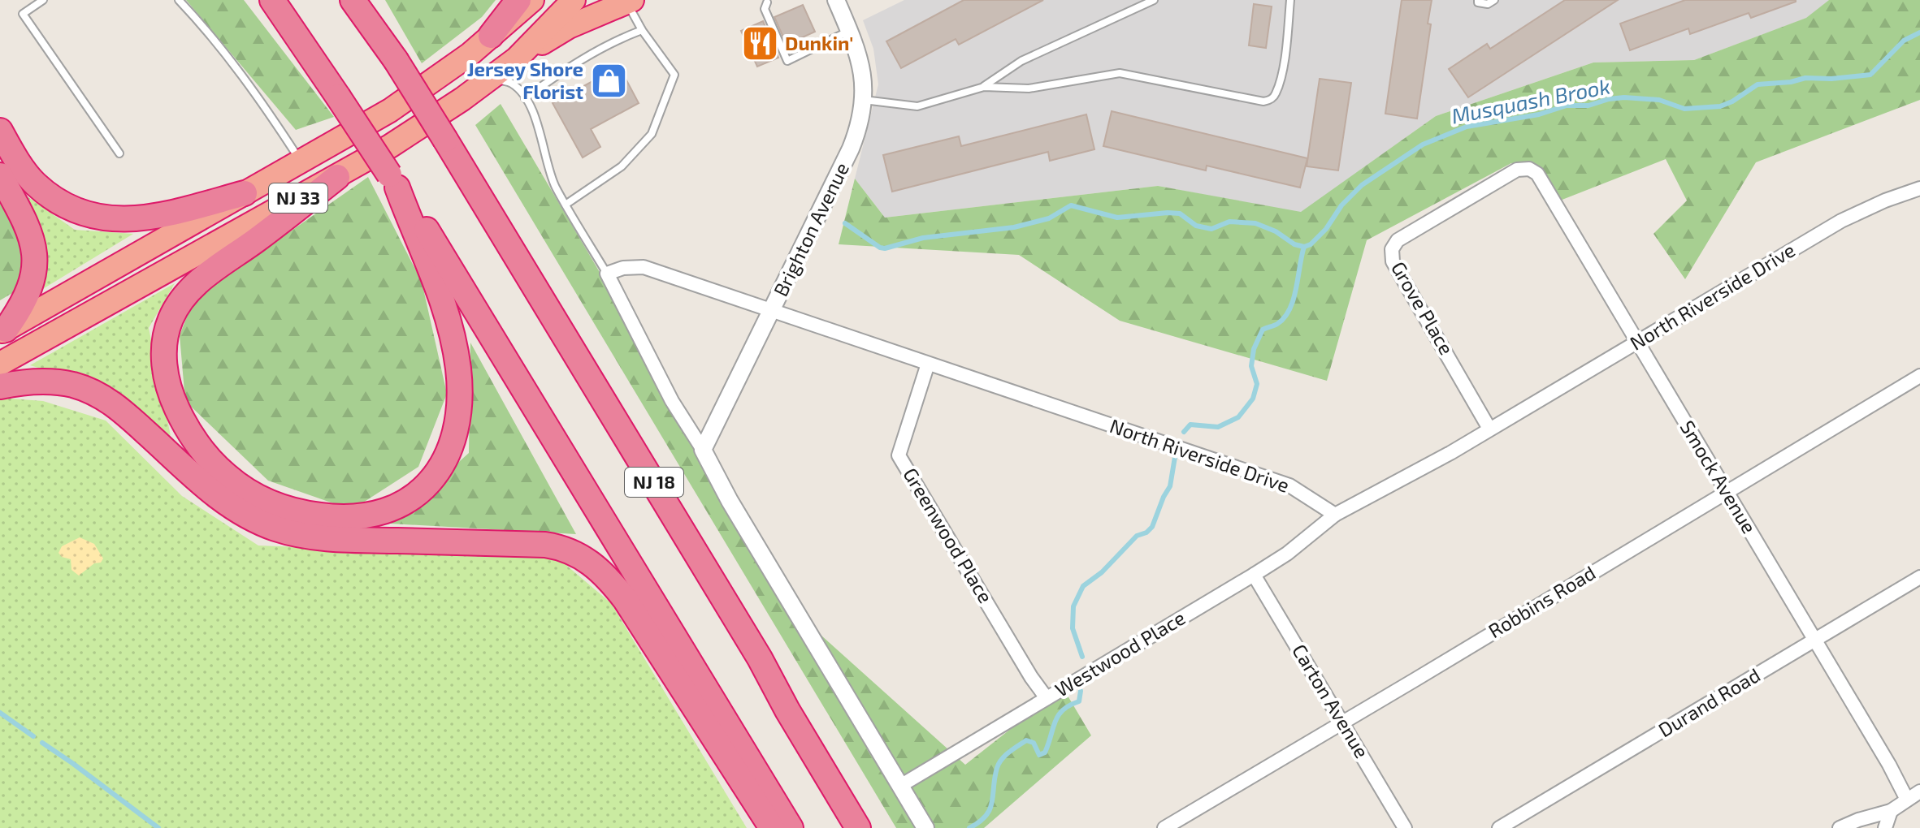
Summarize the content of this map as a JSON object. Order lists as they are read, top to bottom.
{
  "streets": {
    "highway": ["NJ 33", "NJ 18"],
    "street": [
      "Brighton Avenue",
      "North Riverside Drive",
      "Grove Place",
      "Smock Avenue",
      "Greenwood Place",
      "Robbins Road",
      "Westwood Place",
      "Carton Avenue",
      "Durand Road"
    ]
  },
  "crossings": [
    ["Brighton Avenue", "North Riverside Drive"],
    ["North Riverside Drive", "Grove Place"],
    ["North Riverside Drive", "Smock Avenue"],
    ["North Riverside Drive", "Greenwood Place"],
    ["North Riverside Drive", "Westwood Place"],
    ["Grove Place", "Smock Avenue"],
    ["Smock Avenue", "Robbins Road"],
    ["Smock Avenue", "Durand Road"],
    ["Greenwood Place", "Westwood Place"],
    ["Robbins Road", "Carton Avenue"],
    ["Westwood Place", "Carton Avenue"]
  ],
  "water": ["Musquash Brook"],
  "places": {
    "restaurant": ["Dunkin'"],
    "shop": ["Jersey Shore Florist"]
  }
}
